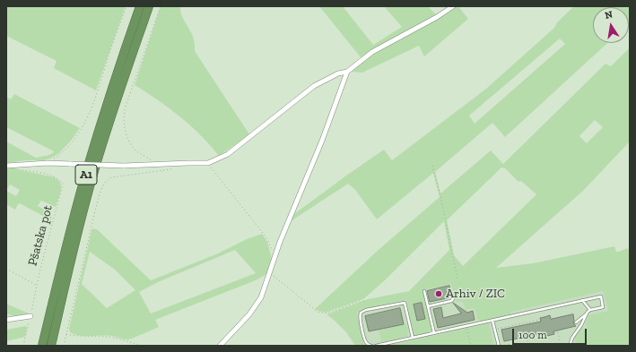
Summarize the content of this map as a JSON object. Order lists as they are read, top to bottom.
{
  "streets": {
    "highway": ["A1"],
    "path": ["Pšatska pot"]
  },
  "places": ["Arhiv / ZIC"],
  "scale_bar": "100 m",
  "north": "top"
}
